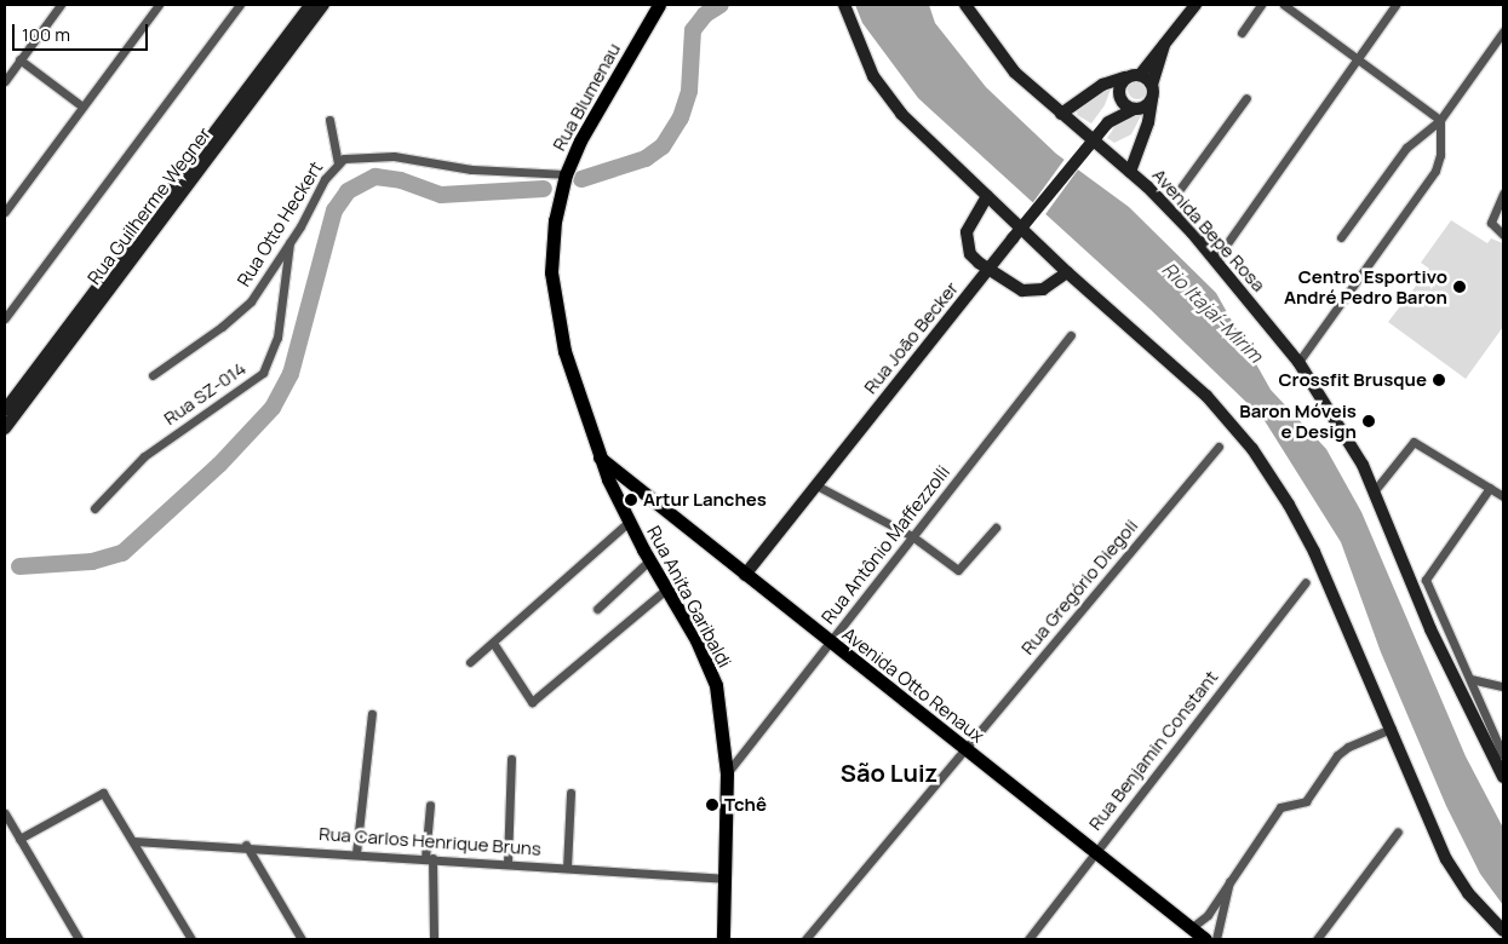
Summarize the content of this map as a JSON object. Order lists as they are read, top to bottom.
{
  "streets": {
    "main road": [
      "Rua Blumenau",
      "Rua Guilherme Wegner",
      "Avenida Bepe Rosa",
      "Rua João Becker",
      "Rua Anita Garibaldi",
      "Avenida Otto Renaux"
    ],
    "street": [
      "Rua Otto Heckert",
      "Rua SZ-014",
      "Rua Antônio Maffezzolli",
      "Rua Gregório Diegoli",
      "Rua Benjamin Constant",
      "Rua Carlos Henrique Bruns"
    ]
  },
  "crossings": [
    ["Rua Blumenau", "Rua Otto Heckert"],
    ["Rua Blumenau", "Rua Anita Garibaldi"],
    ["Rua Blumenau", "Avenida Otto Renaux"],
    ["Rua Otto Heckert", "Rua SZ-014"],
    ["Rua João Becker", "Avenida Otto Renaux"],
    ["Rua Antônio Maffezzolli", "Rua Anita Garibaldi"],
    ["Rua Antônio Maffezzolli", "Avenida Otto Renaux"],
    ["Rua Gregório Diegoli", "Avenida Otto Renaux"],
    ["Rua Anita Garibaldi", "Avenida Otto Renaux"],
    ["Rua Anita Garibaldi", "Rua Carlos Henrique Bruns"],
    ["Avenida Otto Renaux", "Rua Benjamin Constant"]
  ],
  "districts": ["São Luiz"],
  "water": ["Rio Itajaí-Mirim"],
  "places": [
    "Centro Esportivo André Pedro Baron",
    "Crossfit Brusque",
    "Baron Móveis e Design",
    "Artur Lanches",
    "Tchê"
  ],
  "scale_bar": "100 m"
}
